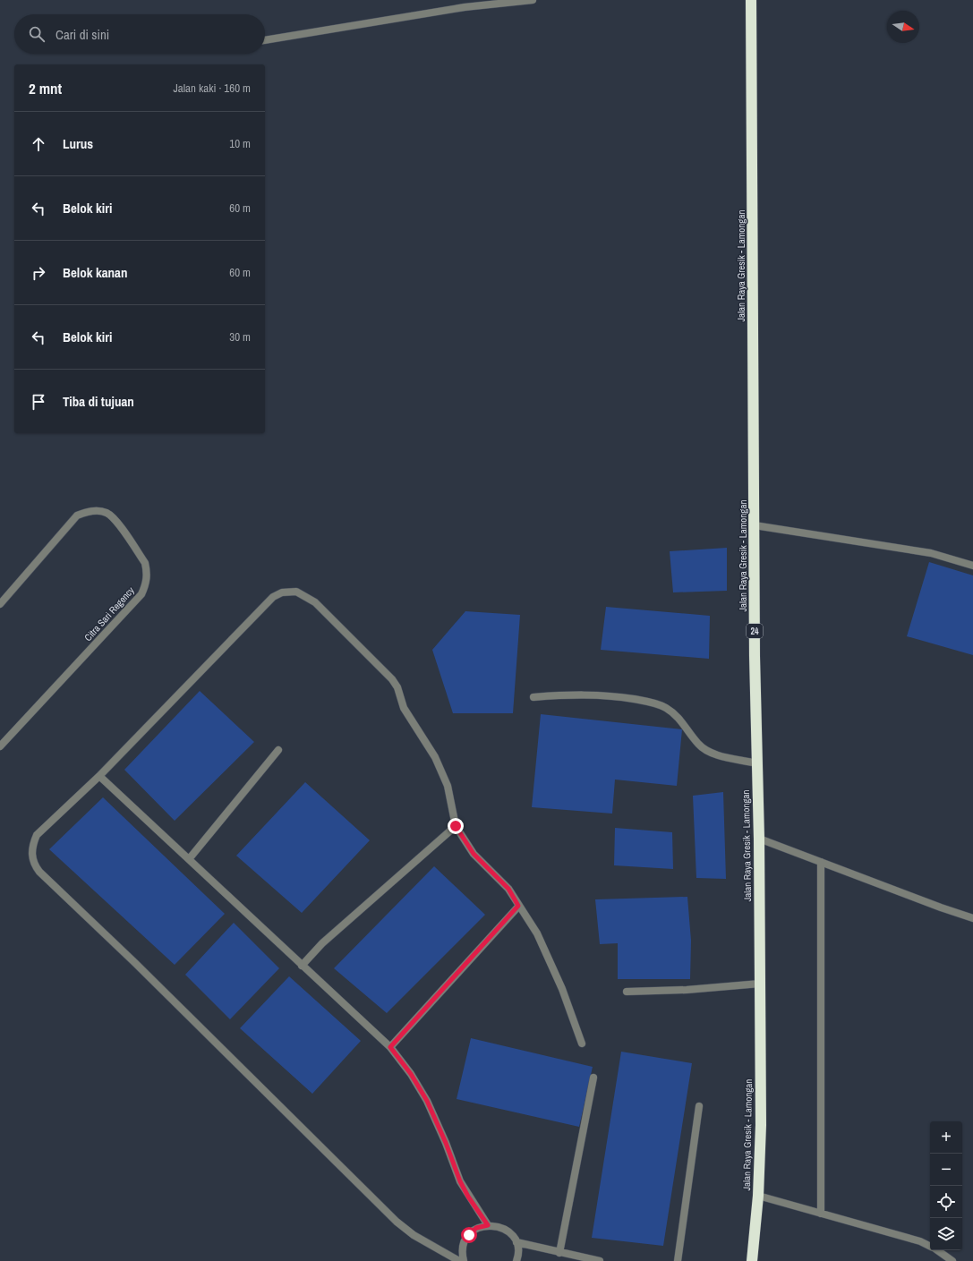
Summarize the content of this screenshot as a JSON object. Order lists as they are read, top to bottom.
{
  "streets": {
    "highway": ["Jalan Raya Gresik - Lamongan", "24"],
    "street": ["Citra Sari Regency"]
  },
  "north": "right",
  "page": {
    "search": "Cari di sini",
    "heading": ["2 mnt", "Jalan kaki · 160 m"],
    "list": [
      ["Lurus", "10 m"],
      ["Belok kiri", "60 m"],
      ["Belok kanan", "60 m"],
      ["Belok kiri", "30 m"],
      "Tiba di tujuan"
    ],
    "map_buttons": ["+", "−"]
  }
}
